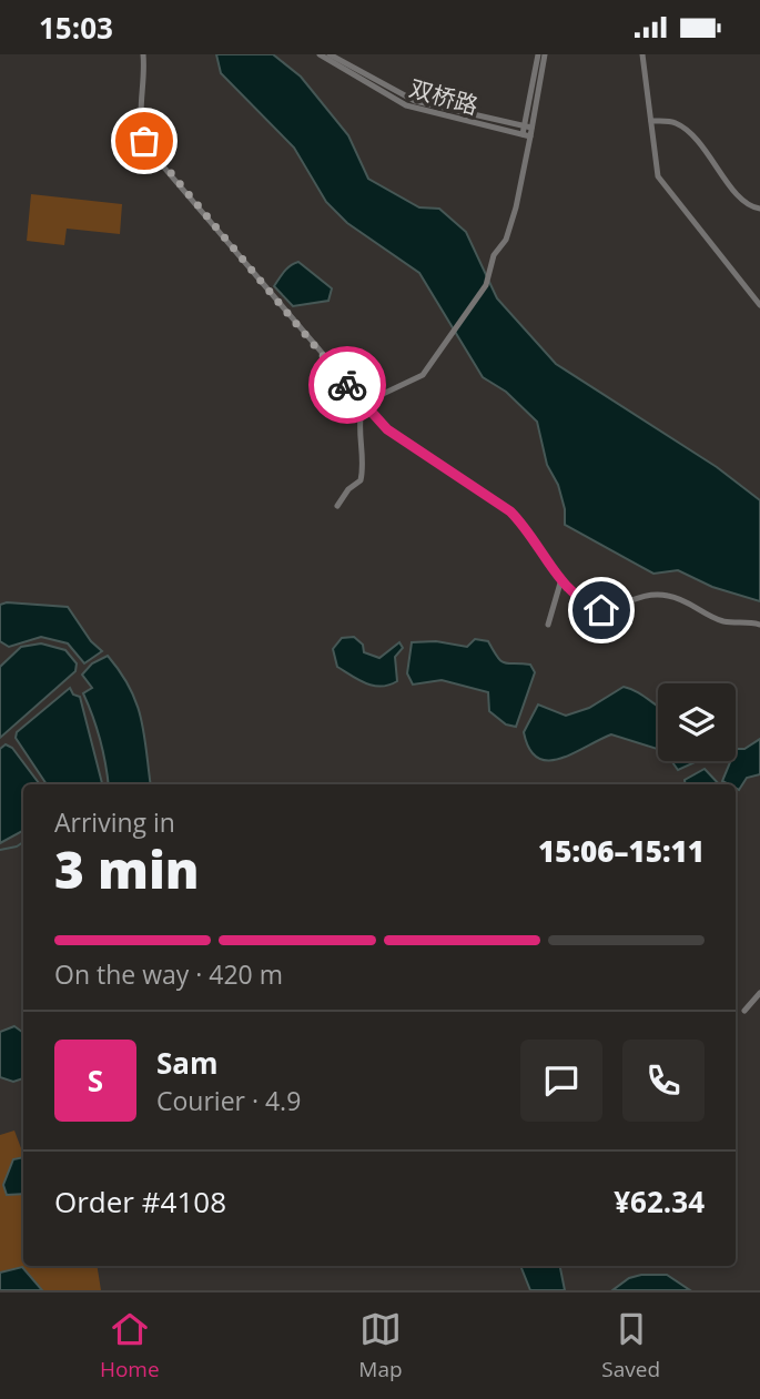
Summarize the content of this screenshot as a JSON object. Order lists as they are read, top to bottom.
{
  "streets": {
    "street": ["双桥路"]
  },
  "page": {
    "status": "15:03",
    "heading": ["3 min", "Arriving in", "15:06–15:11"],
    "panel": [
      "Sam",
      "Courier · 4.9",
      "Order #4108",
      "¥62.34"
    ],
    "bar": "On the way · 420 m",
    "round": "S",
    "tabs": ["Home", "Map", "Saved"]
  }
}
